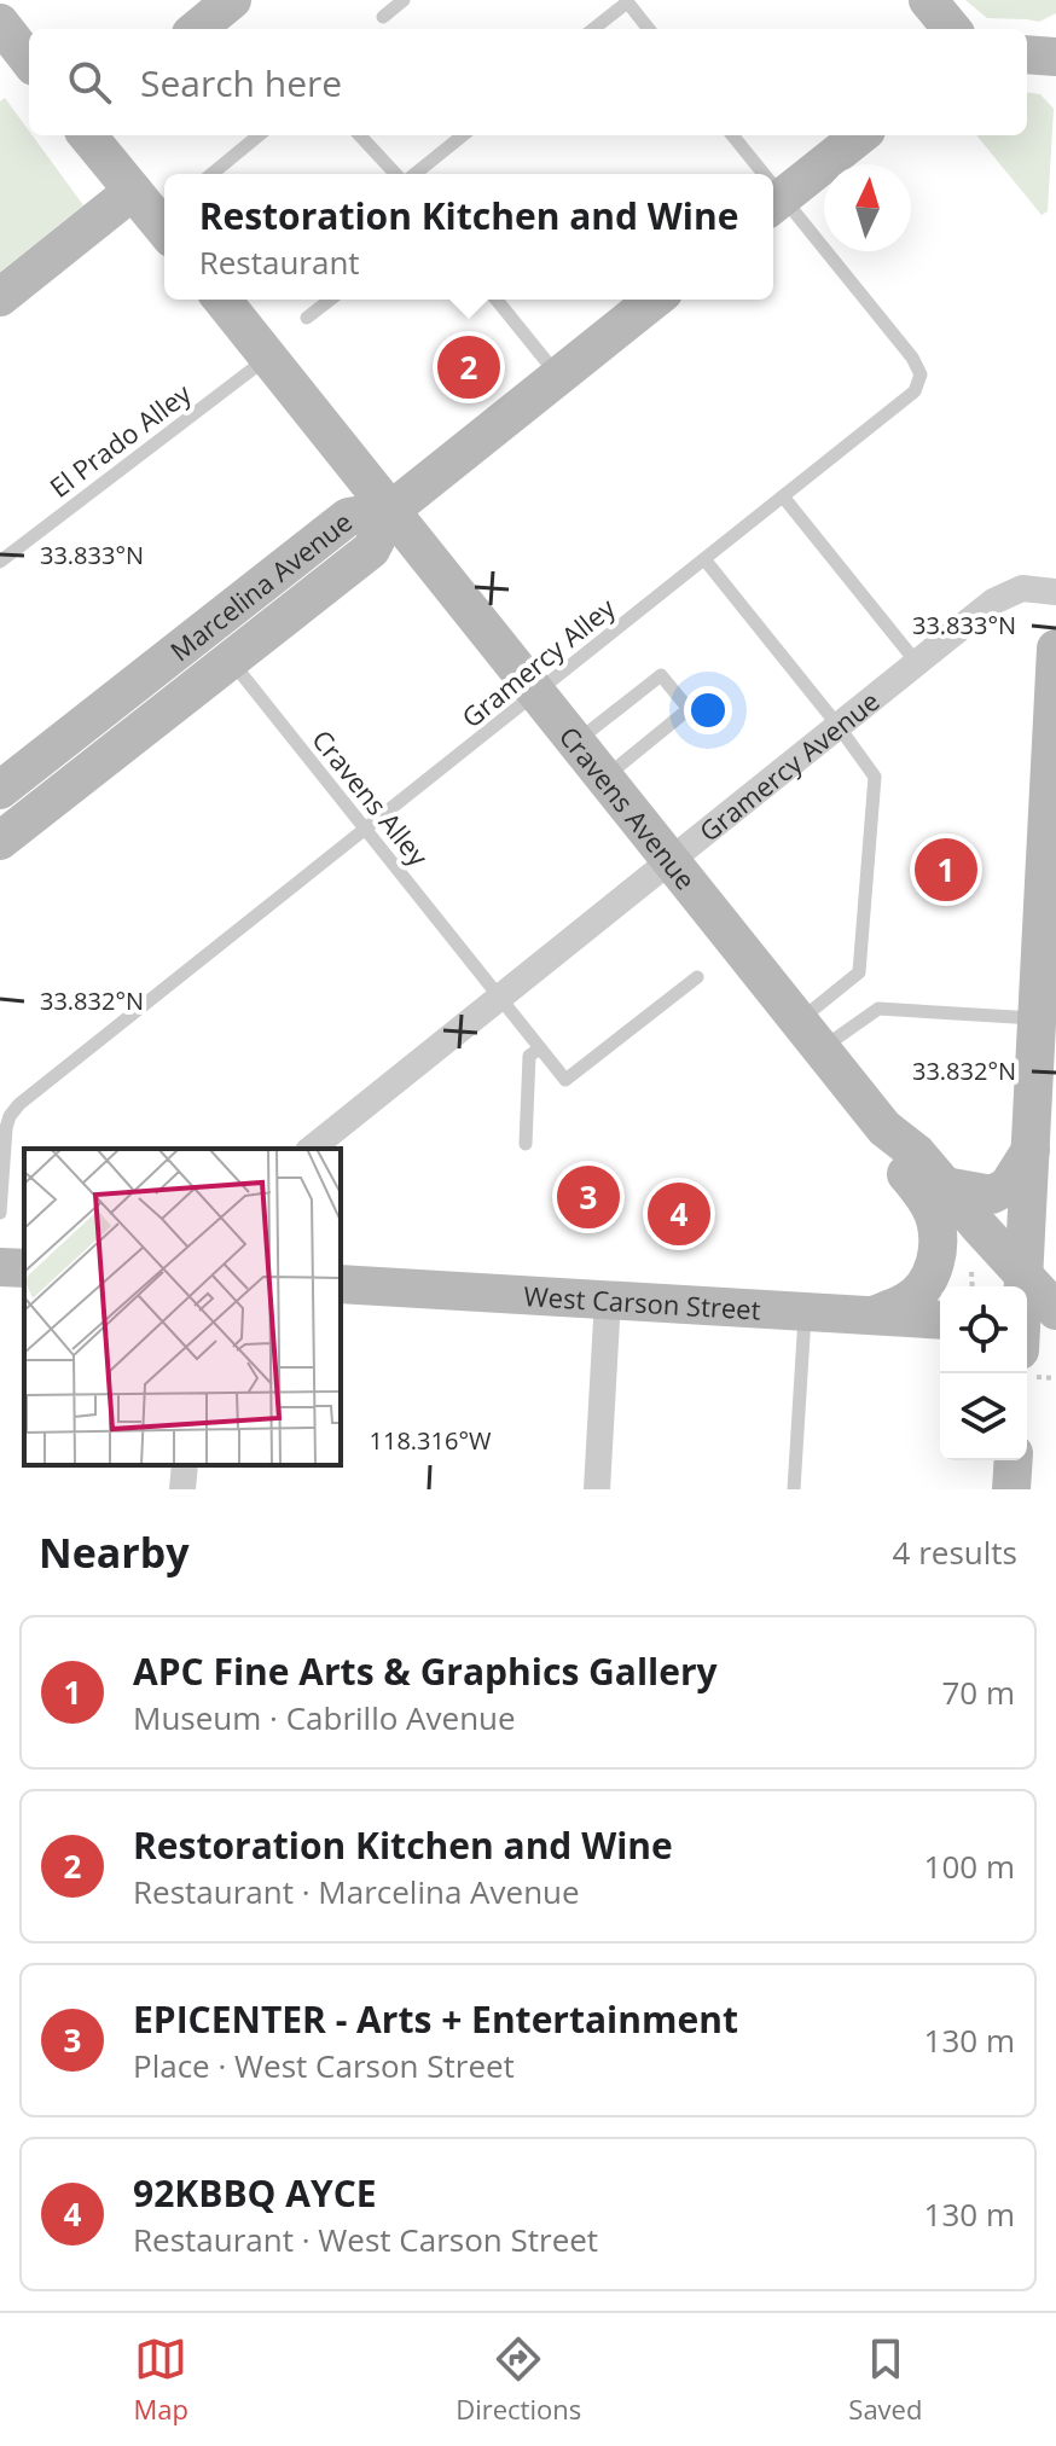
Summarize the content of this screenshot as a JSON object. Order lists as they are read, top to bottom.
{
  "streets": {
    "street": [
      "Marcelina Avenue",
      "Gramercy Avenue",
      "Cravens Avenue",
      "West Carson Street"
    ],
    "lane": ["El Prado Alley", "Gramercy Alley", "Cravens Alley"]
  },
  "crossings": [
    ["El Prado Alley", "Cravens Avenue"],
    ["Marcelina Avenue", "Cravens Alley"],
    ["Marcelina Avenue", "Cravens Avenue"],
    ["Gramercy Alley", "Cravens Alley"],
    ["Gramercy Alley", "Cravens Avenue"],
    ["Gramercy Avenue", "Cravens Alley"],
    ["Gramercy Avenue", "Cravens Avenue"]
  ],
  "north": "top",
  "page": {
    "search": "Search here",
    "popup": ["Restoration Kitchen and Wine", "Restaurant"],
    "pins": [
      "2",
      "1",
      "3",
      "4"
    ],
    "heading": ["Nearby", "4 results"],
    "list": [
      {
        "mark": "1",
        "name": "APC Fine Arts & Graphics Gallery",
        "note": "Museum · Cabrillo Avenue",
        "value": "70 m"
      },
      {
        "mark": "2",
        "name": "Restoration Kitchen and Wine",
        "note": "Restaurant · Marcelina Avenue",
        "value": "100 m"
      },
      {
        "mark": "3",
        "name": "EPICENTER - Arts + Entertainment",
        "note": "Place · West Carson Street",
        "value": "130 m"
      },
      {
        "mark": "4",
        "name": "92KBBQ AYCE",
        "note": "Restaurant · West Carson Street",
        "value": "130 m"
      }
    ],
    "nav": ["Map", "Directions", "Saved"]
  },
  "coordinates": ["33.833°N", "33.832°N", "118.316°W"]
}
